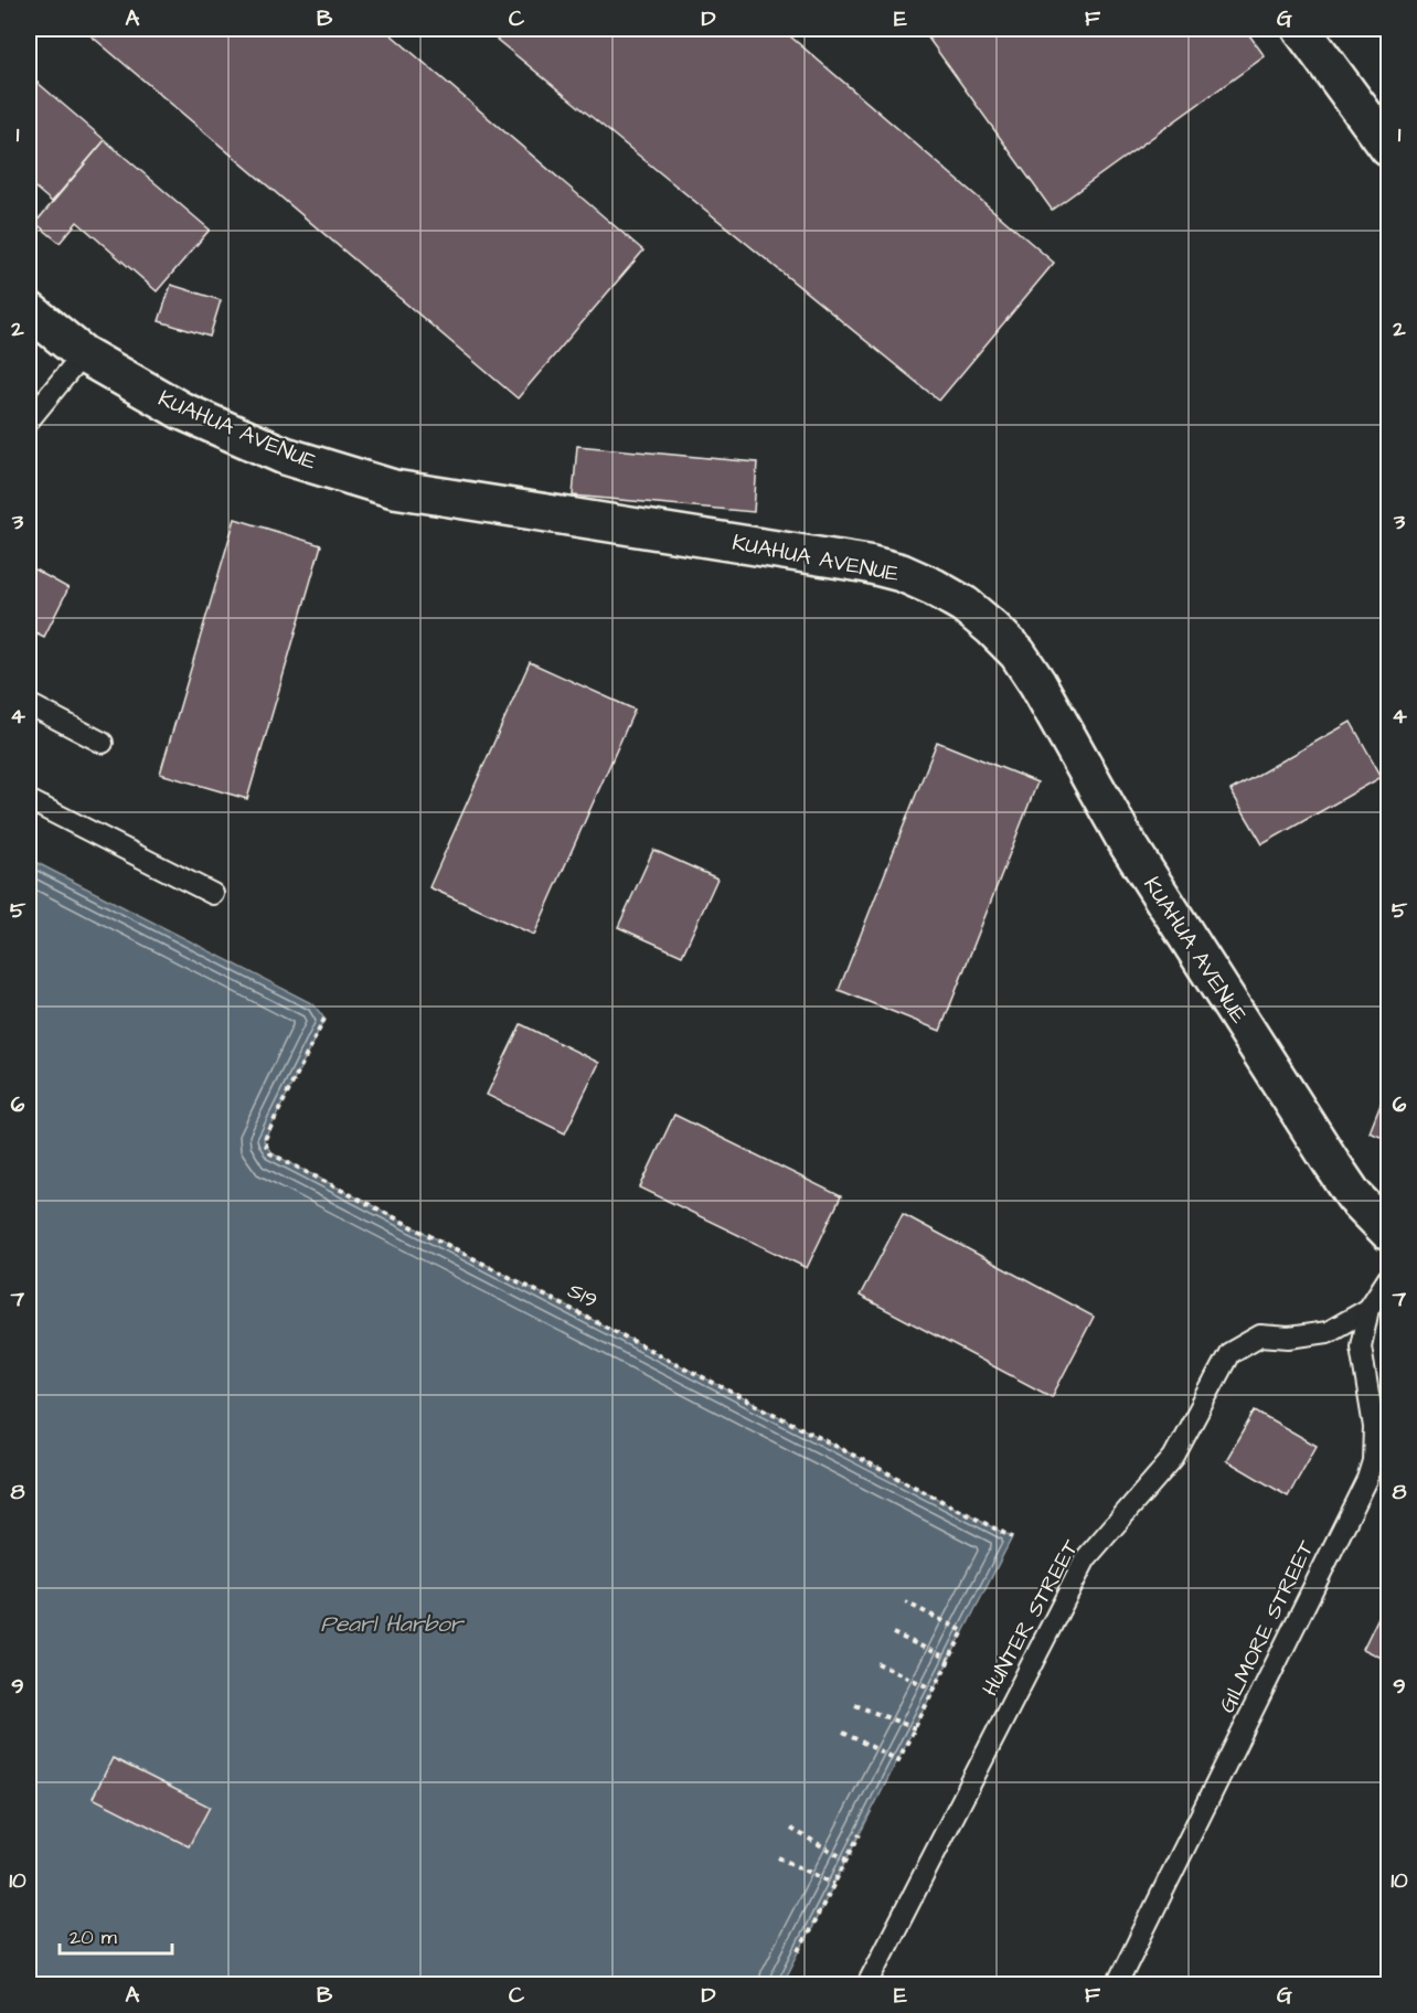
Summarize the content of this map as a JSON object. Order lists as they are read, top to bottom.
{
  "streets": {
    "street": ["KUAHUA AVENUE"],
    "lane": ["HUNTER STREET", "GILMORE STREET"],
    "path": ["S19"]
  },
  "crossings": [
    ["HUNTER STREET", "GILMORE STREET"]
  ],
  "water": ["Pearl Harbor"],
  "scale_bar": "20 m",
  "grid": {
    "columns": [
      "A",
      "B",
      "C",
      "D",
      "E",
      "F",
      "G"
    ],
    "rows": [
      "1",
      "2",
      "3",
      "4",
      "5",
      "6",
      "7",
      "8",
      "9",
      "10"
    ]
  }
}
